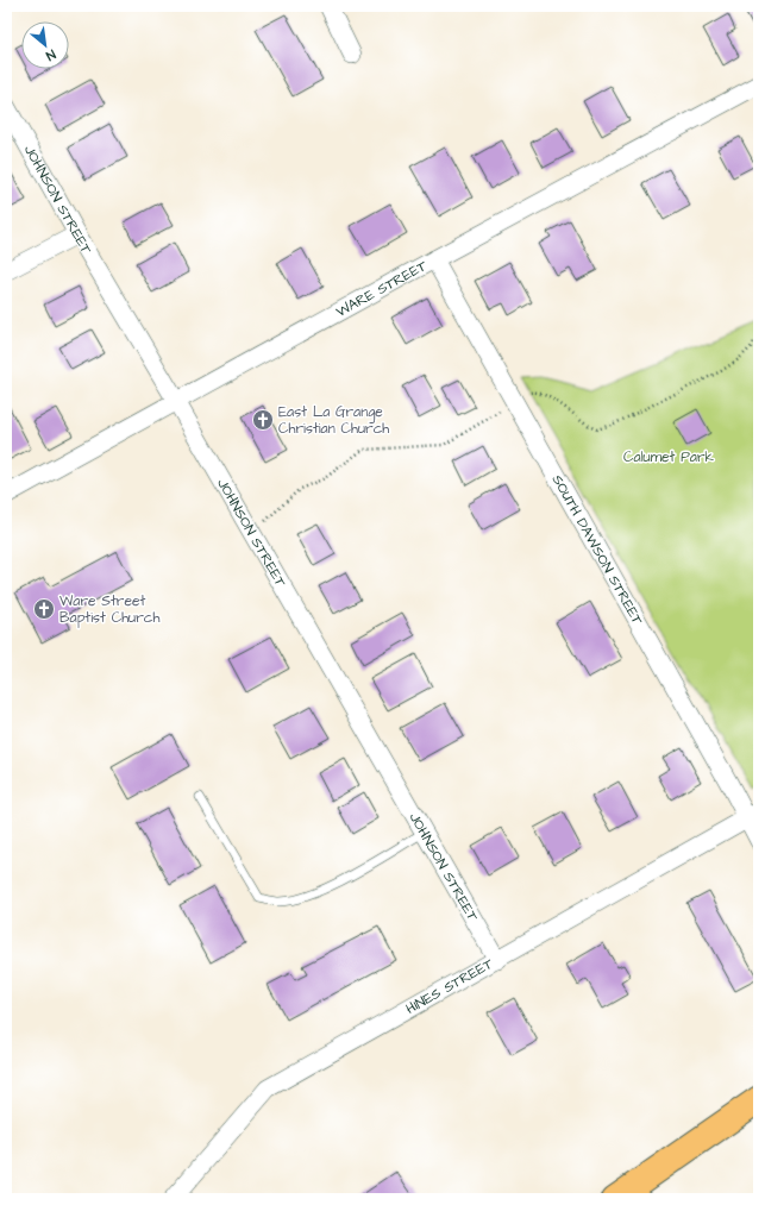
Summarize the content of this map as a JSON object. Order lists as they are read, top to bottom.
{
  "streets": {
    "street": [
      "JOHNSON STREET",
      "WARE STREET",
      "SOUTH DAWSON STREET",
      "HINES STREET"
    ]
  },
  "crossings": [
    ["JOHNSON STREET", "WARE STREET"],
    ["JOHNSON STREET", "HINES STREET"],
    ["WARE STREET", "SOUTH DAWSON STREET"],
    ["SOUTH DAWSON STREET", "HINES STREET"]
  ],
  "parks": ["Calumet Park"],
  "places": {
    "church": ["East La Grange Christian Church", "Ware Street Baptist Church"]
  },
  "north": "bottom right"
}
